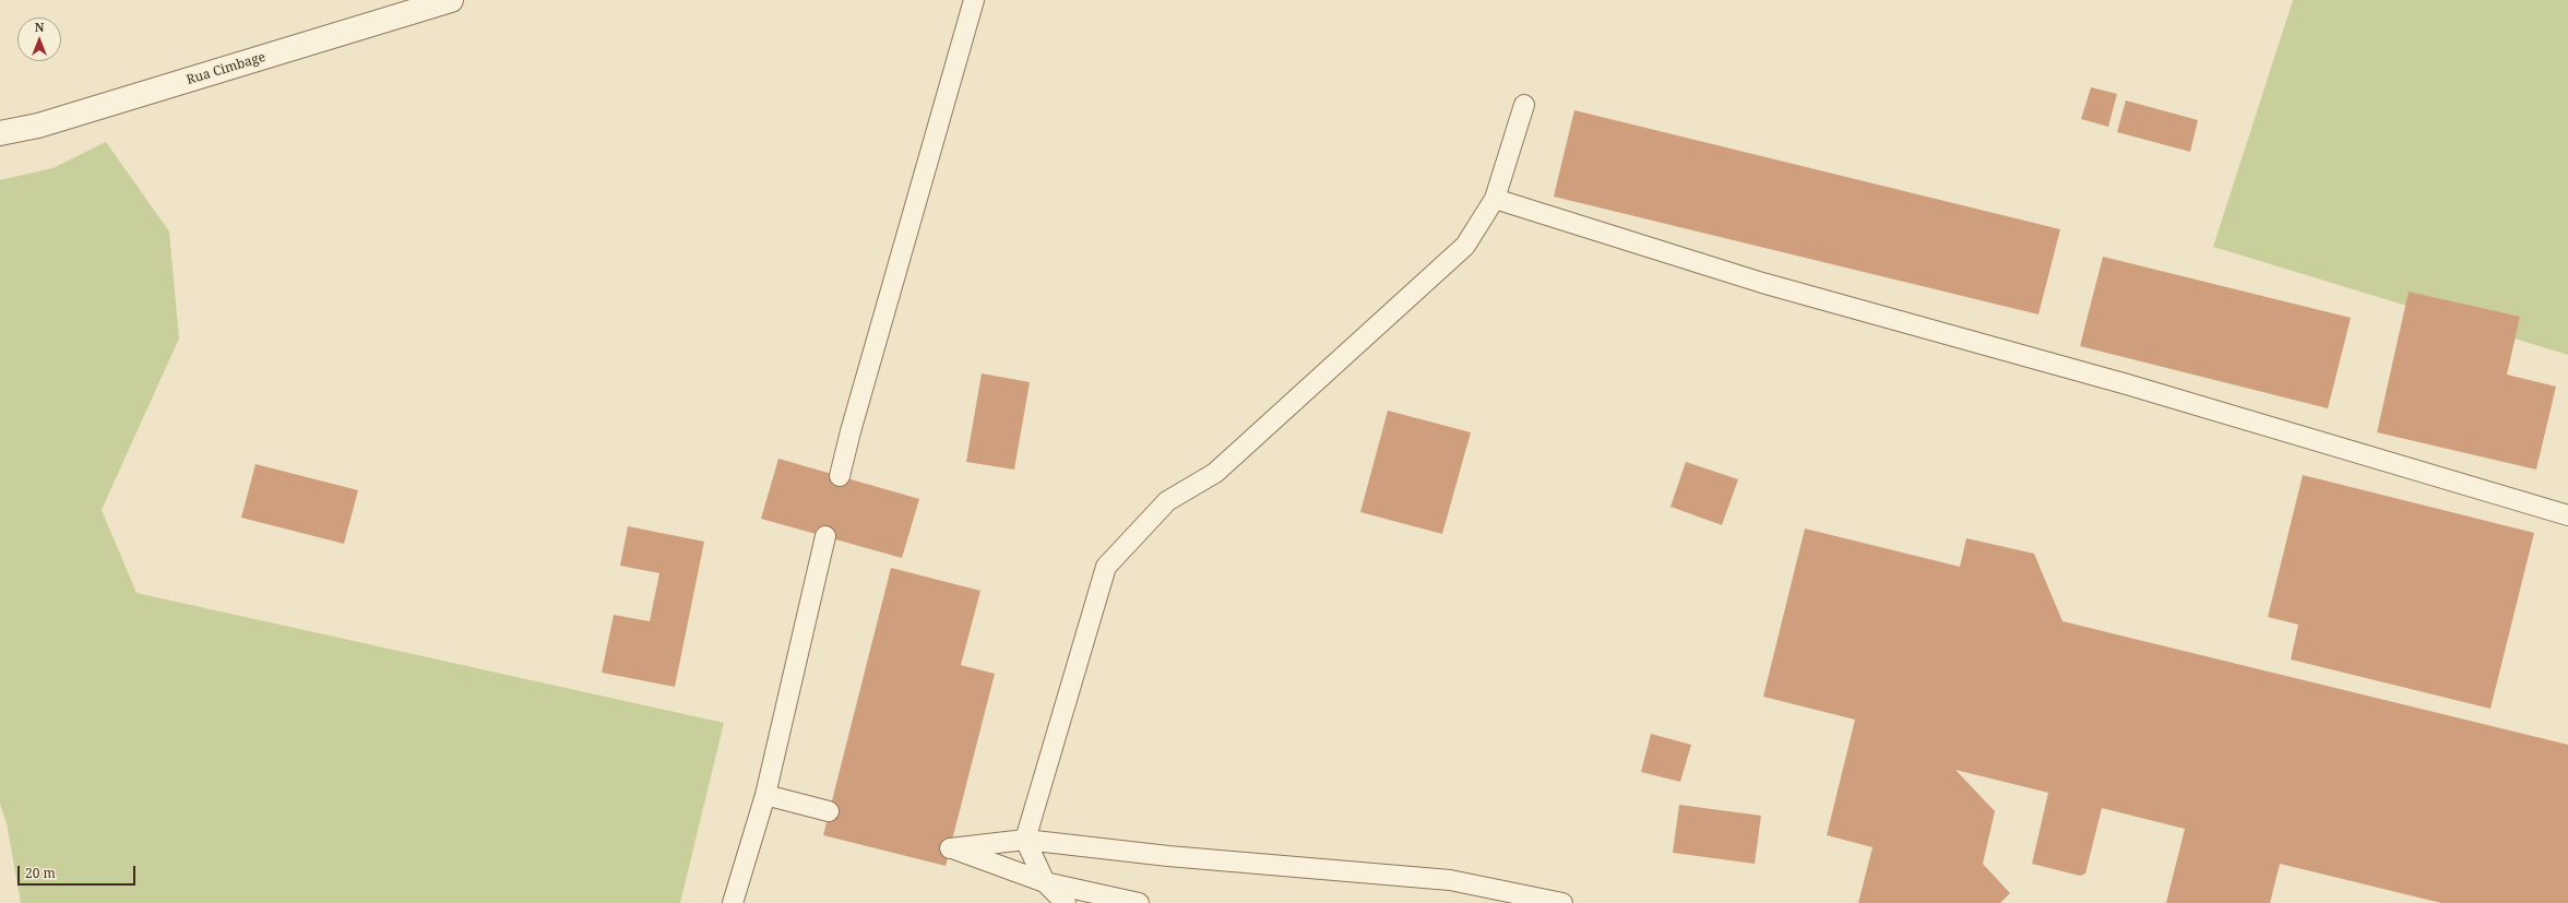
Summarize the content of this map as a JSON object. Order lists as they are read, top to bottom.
{
  "streets": {
    "street": ["Rua Cimbage"]
  },
  "scale_bar": "20 m",
  "north": "top"
}
